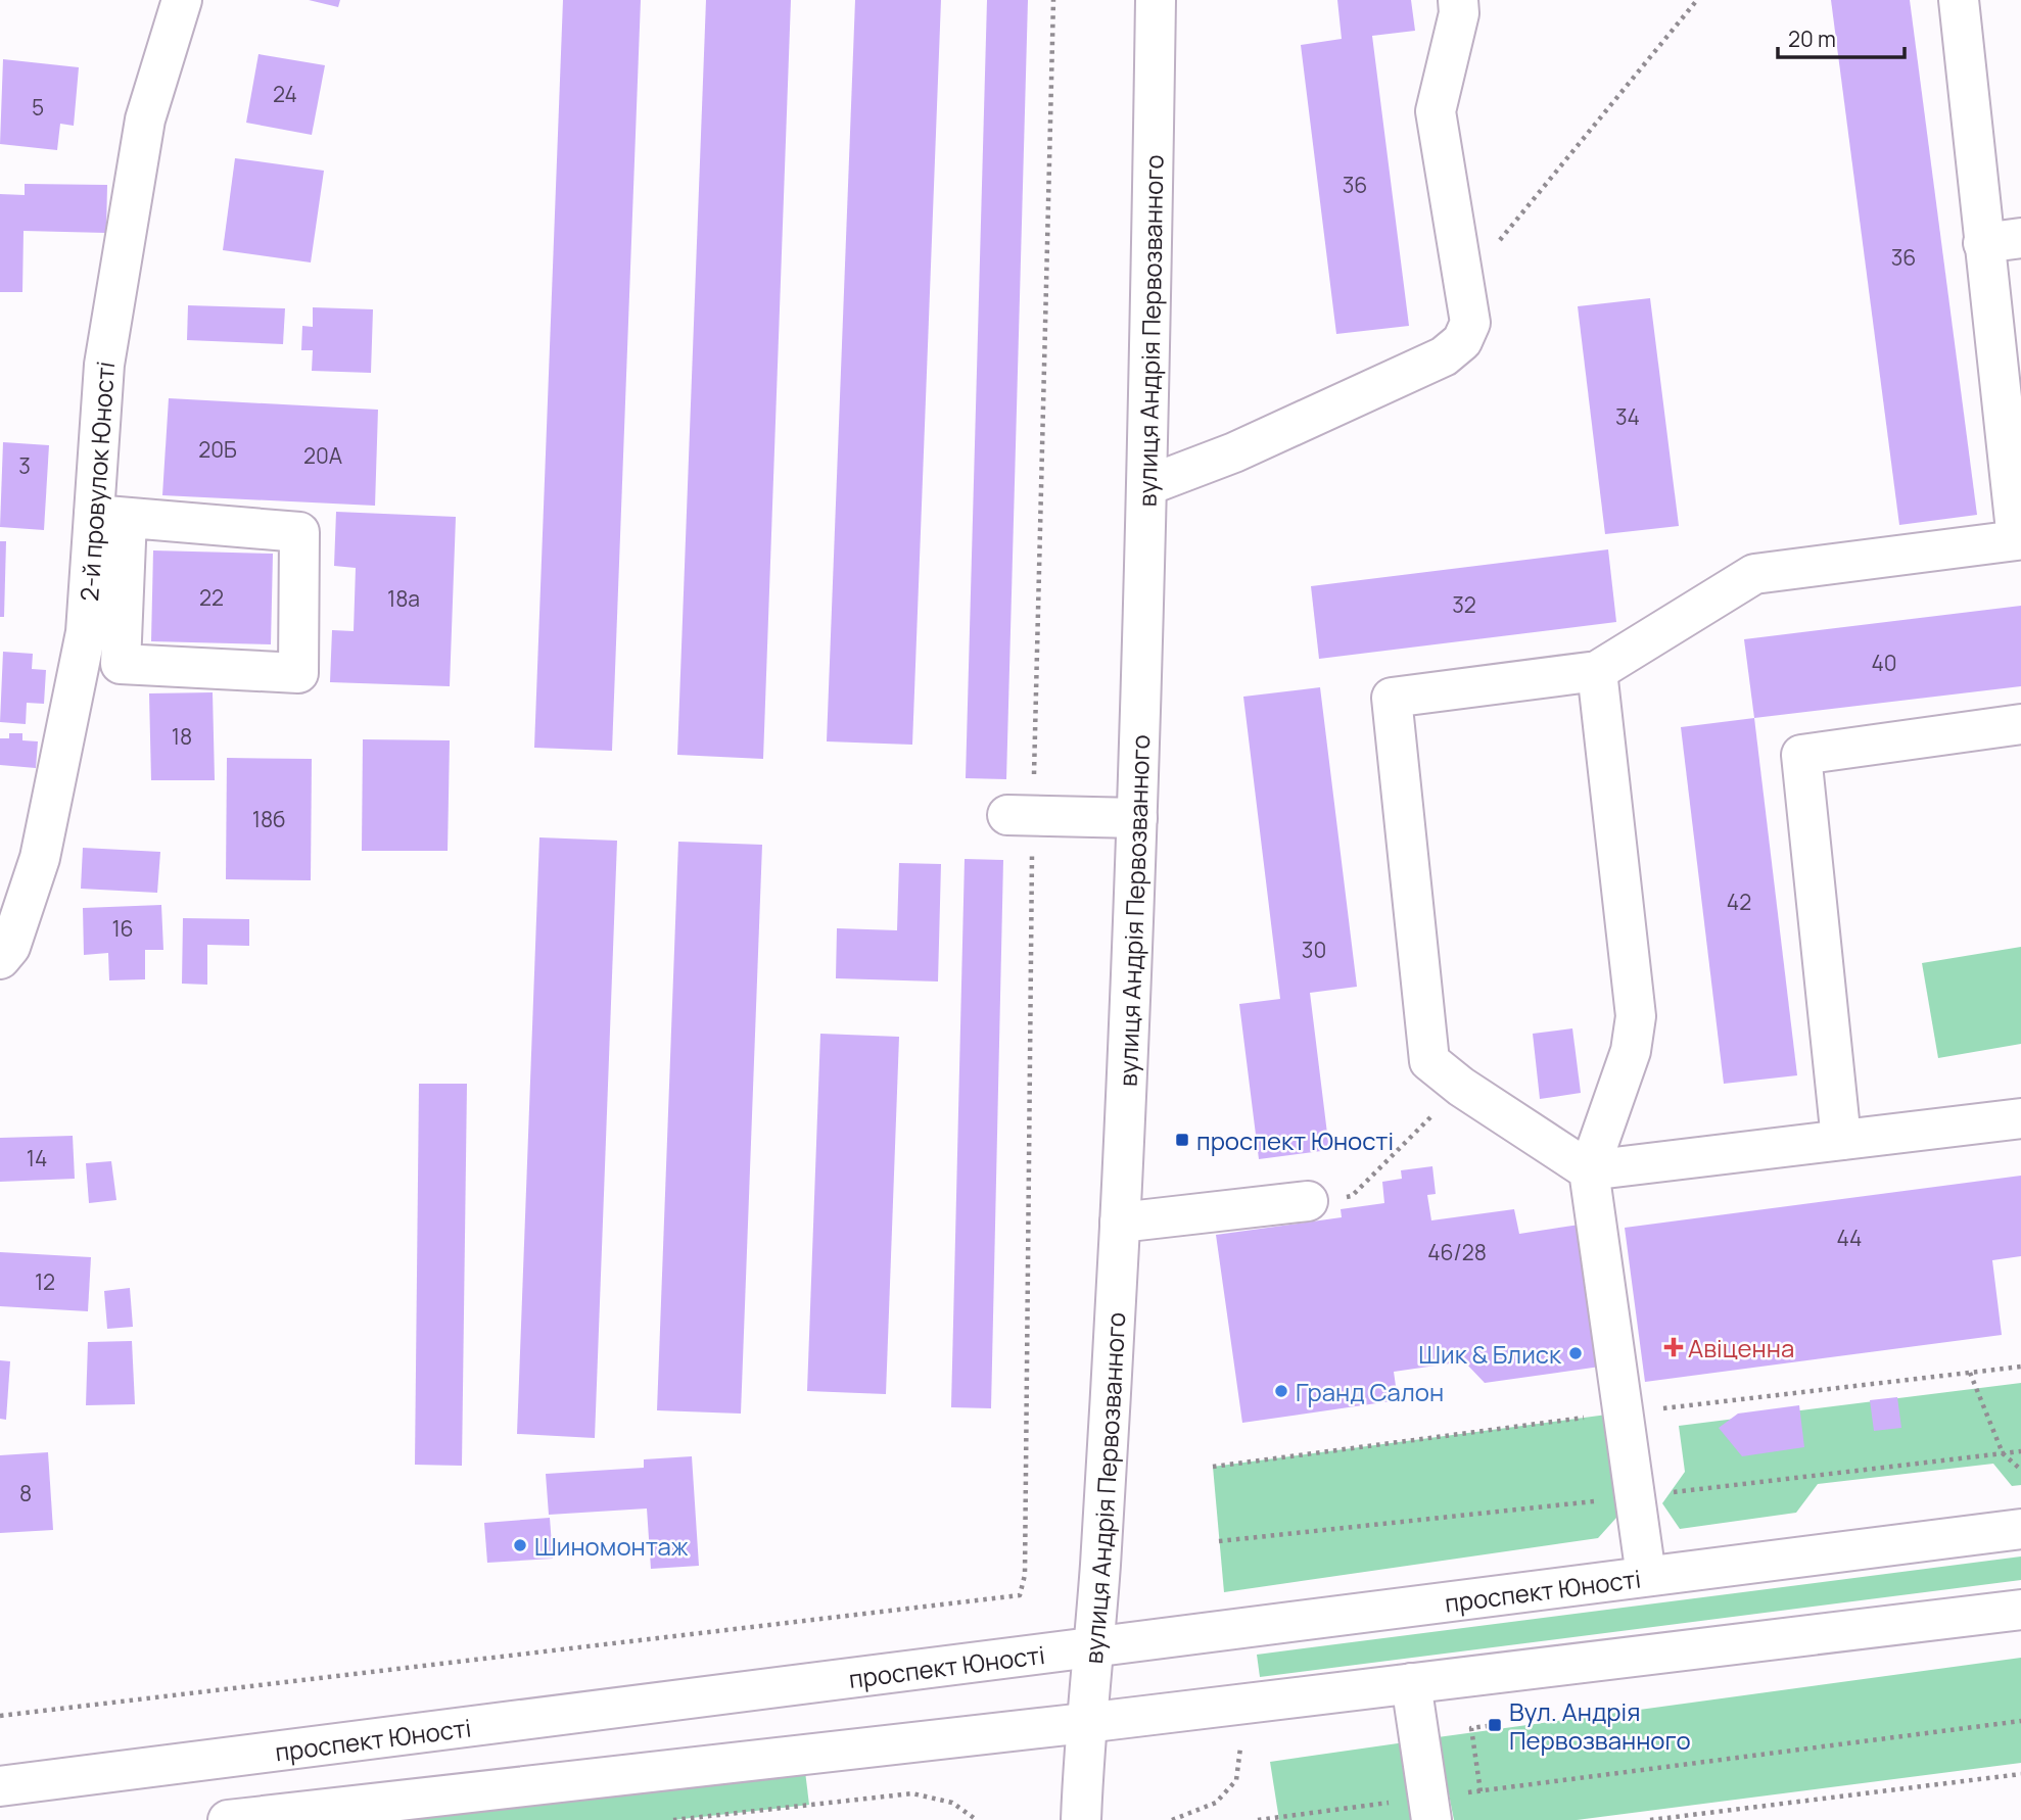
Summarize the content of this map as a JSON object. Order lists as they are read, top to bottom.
{
  "streets": {
    "main road": ["вулиця Андрія Первозванного", "2-й провулок Юності", "проспект Юності"]
  },
  "crossings": [
    ["вулиця Андрія Первозванного", "проспект Юності"]
  ],
  "places": {
    "transit": ["проспект Юності", "Вул. Андрія Первозванного"],
    "health": ["Авіценна"],
    "other": ["Шик & Блиск", "Гранд Салон", "Шиномонтаж"]
  },
  "house_numbers": [
    "24",
    "5",
    "36",
    "36",
    "34",
    "20Б",
    "20А",
    "3",
    "22",
    "18а",
    "32",
    "40",
    "18",
    "18б",
    "42",
    "16",
    "30",
    "14",
    "44",
    "46/28",
    "12",
    "8"
  ],
  "scale_bar": "20 m"
}
